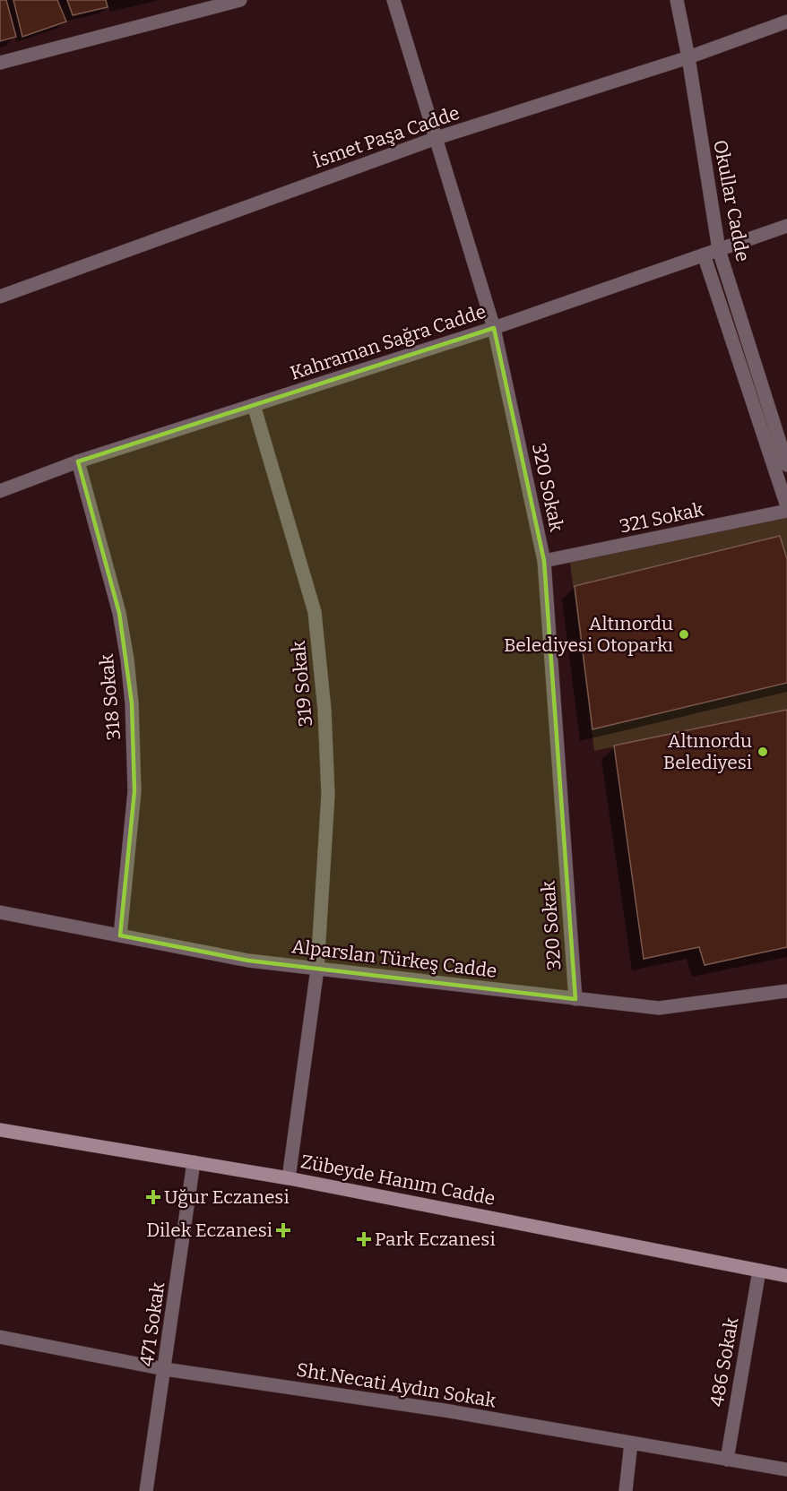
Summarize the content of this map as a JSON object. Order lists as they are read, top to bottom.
{
  "streets": {
    "main road": ["Zübeyde Hanım Cadde"],
    "street": [
      "İsmet Paşa Cadde",
      "Okullar Cadde",
      "Kahraman Sağra Cadde",
      "320 Sokak",
      "321 Sokak",
      "319 Sokak",
      "318 Sokak",
      "Alparslan Türkeş Cadde",
      "471 Sokak",
      "486 Sokak",
      "Sht.Necati Aydın Sokak"
    ]
  },
  "crossings": [
    ["İsmet Paşa Cadde", "Okullar Cadde"],
    ["İsmet Paşa Cadde", "320 Sokak"],
    ["Okullar Cadde", "Kahraman Sağra Cadde"],
    ["Kahraman Sağra Cadde", "320 Sokak"],
    ["Kahraman Sağra Cadde", "319 Sokak"],
    ["Kahraman Sağra Cadde", "318 Sokak"],
    ["320 Sokak", "321 Sokak"],
    ["320 Sokak", "Alparslan Türkeş Cadde"],
    ["319 Sokak", "Alparslan Türkeş Cadde"],
    ["319 Sokak", "Zübeyde Hanım Cadde"],
    ["318 Sokak", "Alparslan Türkeş Cadde"],
    ["Zübeyde Hanım Cadde", "471 Sokak"],
    ["Zübeyde Hanım Cadde", "486 Sokak"],
    ["471 Sokak", "Sht.Necati Aydın Sokak"],
    ["486 Sokak", "Sht.Necati Aydın Sokak"]
  ],
  "places": {
    "other": ["Altınordu Belediyesi Otoparkı", "Altınordu Belediyesi"],
    "health": ["Uğur Eczanesi", "Dilek Eczanesi", "Park Eczanesi"]
  }
}
